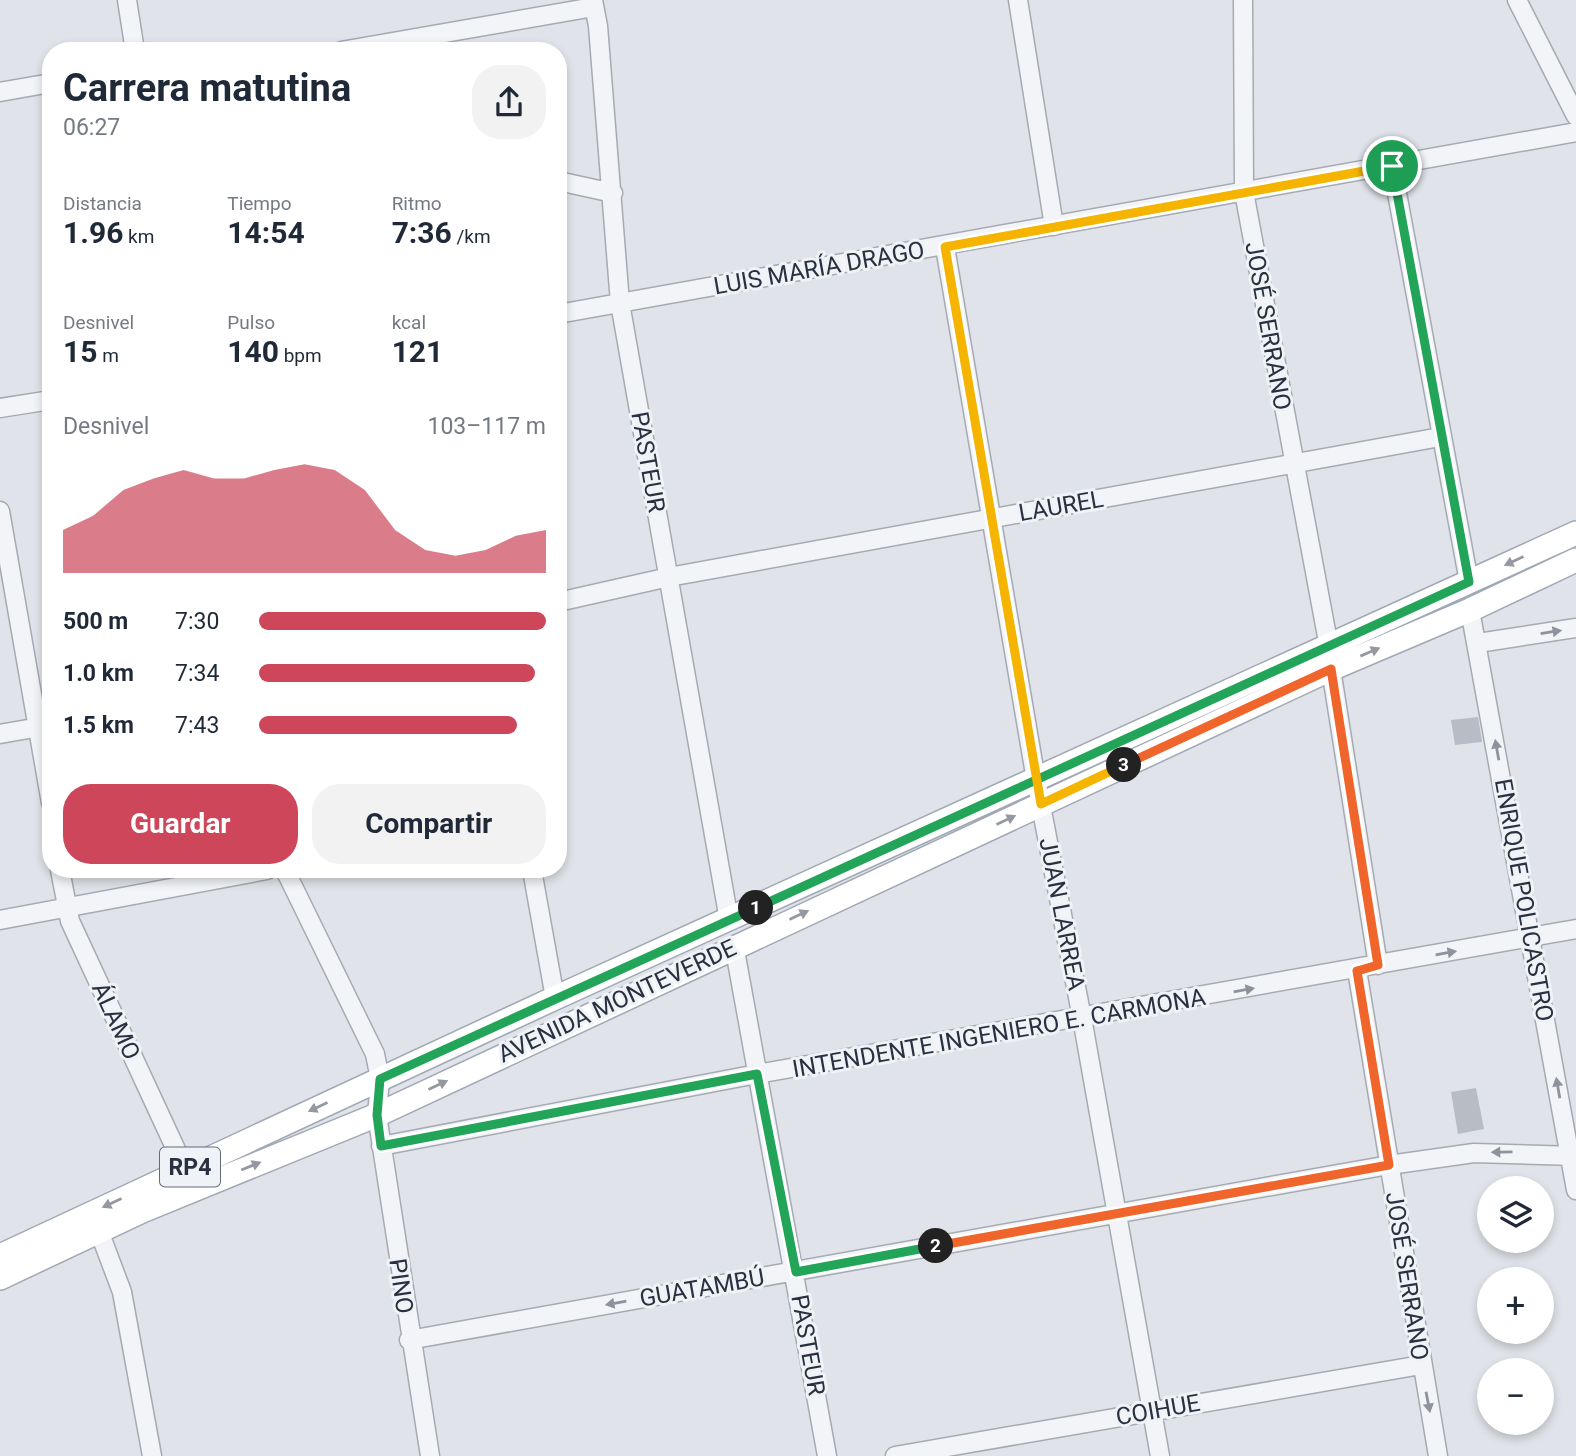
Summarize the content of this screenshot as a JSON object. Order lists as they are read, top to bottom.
{
  "streets": {
    "main road": ["AVENIDA MONTEVERDE", "RP4"],
    "street": [
      "LUIS MARÍA DRAGO",
      "JOSÉ SERRANO",
      "PASTEUR",
      "LAUREL",
      "ENRIQUE POLICASTRO",
      "JUAN LARREA",
      "ÁLAMO",
      "INTENDENTE INGENIERO E. CARMONA",
      "PINO",
      "GUATAMBÚ",
      "COIHUE"
    ]
  },
  "crossings": [
    ["LUIS MARÍA DRAGO", "JOSÉ SERRANO"],
    ["LUIS MARÍA DRAGO", "PASTEUR"],
    ["LUIS MARÍA DRAGO", "JUAN LARREA"],
    ["JOSÉ SERRANO", "LAUREL"],
    ["JOSÉ SERRANO", "AVENIDA MONTEVERDE"],
    ["JOSÉ SERRANO", "INTENDENTE INGENIERO E. CARMONA"],
    ["JOSÉ SERRANO", "GUATAMBÚ"],
    ["JOSÉ SERRANO", "COIHUE"],
    ["PASTEUR", "LAUREL"],
    ["PASTEUR", "AVENIDA MONTEVERDE"],
    ["PASTEUR", "INTENDENTE INGENIERO E. CARMONA"],
    ["PASTEUR", "GUATAMBÚ"],
    ["LAUREL", "JUAN LARREA"],
    ["ENRIQUE POLICASTRO", "AVENIDA MONTEVERDE"],
    ["ENRIQUE POLICASTRO", "INTENDENTE INGENIERO E. CARMONA"],
    ["ENRIQUE POLICASTRO", "GUATAMBÚ"],
    ["JUAN LARREA", "AVENIDA MONTEVERDE"],
    ["JUAN LARREA", "INTENDENTE INGENIERO E. CARMONA"],
    ["JUAN LARREA", "GUATAMBÚ"],
    ["JUAN LARREA", "COIHUE"],
    ["AVENIDA MONTEVERDE", "ÁLAMO"],
    ["AVENIDA MONTEVERDE", "PINO"],
    ["INTENDENTE INGENIERO E. CARMONA", "PINO"],
    ["PINO", "GUATAMBÚ"]
  ],
  "one_way": ["ENRIQUE POLICASTRO", "INTENDENTE INGENIERO E. CARMONA", "GUATAMBÚ"],
  "page": {
    "heading": ["Carrera matutina", "06:27"],
    "stats": [
      ["Distancia", "1.96 km"],
      ["Tiempo", "14:54"],
      ["Ritmo", "7:36 /km"],
      ["Desnivel", "15 m"],
      ["Pulso", "140 bpm"],
      ["kcal", "121"]
    ],
    "chart": ["Desnivel", "103–117 m"],
    "list": [
      {
        "name": "500 m",
        "note": "7:30"
      },
      {
        "name": "1.0 km",
        "note": "7:34"
      },
      {
        "name": "1.5 km",
        "note": "7:43"
      }
    ],
    "pins": ["3", "1", "2"],
    "buttons": ["Guardar", "Compartir"],
    "map_buttons": ["+", "−"]
  }
}
